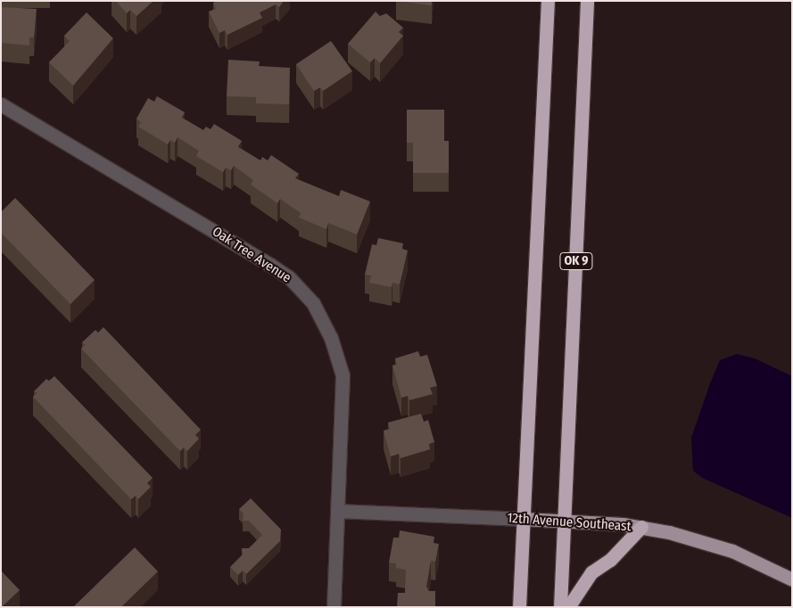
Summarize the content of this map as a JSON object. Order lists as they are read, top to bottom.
{
  "streets": {
    "highway": ["OK 9"],
    "main road": ["12th Avenue Southeast"],
    "street": ["Oak Tree Avenue"]
  },
  "crossings": [
    ["Oak Tree Avenue", "12th Avenue Southeast"],
    ["OK 9", "12th Avenue Southeast"]
  ]
}
